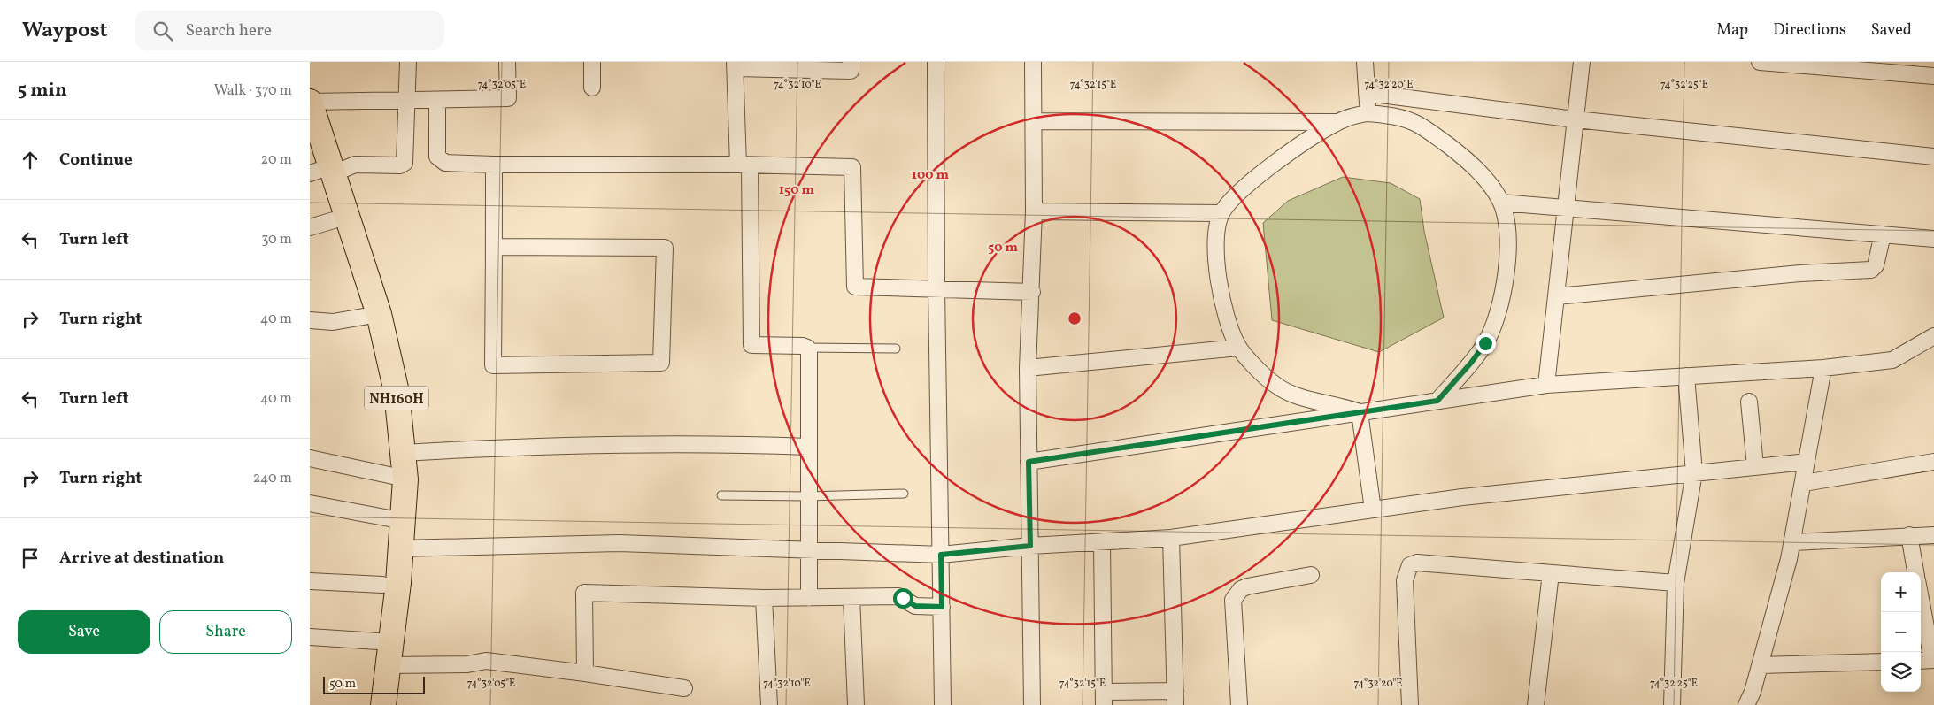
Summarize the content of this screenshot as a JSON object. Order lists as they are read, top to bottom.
{
  "streets": {
    "highway": ["NH160H"]
  },
  "scale_bar": "50 m",
  "page": {
    "header": "Waypost",
    "search": "Search here",
    "nav": ["Map", "Directions", "Saved"],
    "heading": ["5 min", "Walk · 370 m"],
    "list": [
      ["Continue", "20 m"],
      ["Turn left", "30 m"],
      ["Turn right", "40 m"],
      ["Turn left", "40 m"],
      ["Turn right", "240 m"],
      "Arrive at destination"
    ],
    "map_buttons": ["+", "−"],
    "buttons": ["Save", "Share"],
    "scale": "50 m"
  },
  "coordinates": [
    "74°32'05\"E",
    "74°32'10\"E",
    "74°32'15\"E",
    "74°32'20\"E",
    "74°32'25\"E"
  ],
  "rings": ["100 m", "150 m", "50 m"]
}
